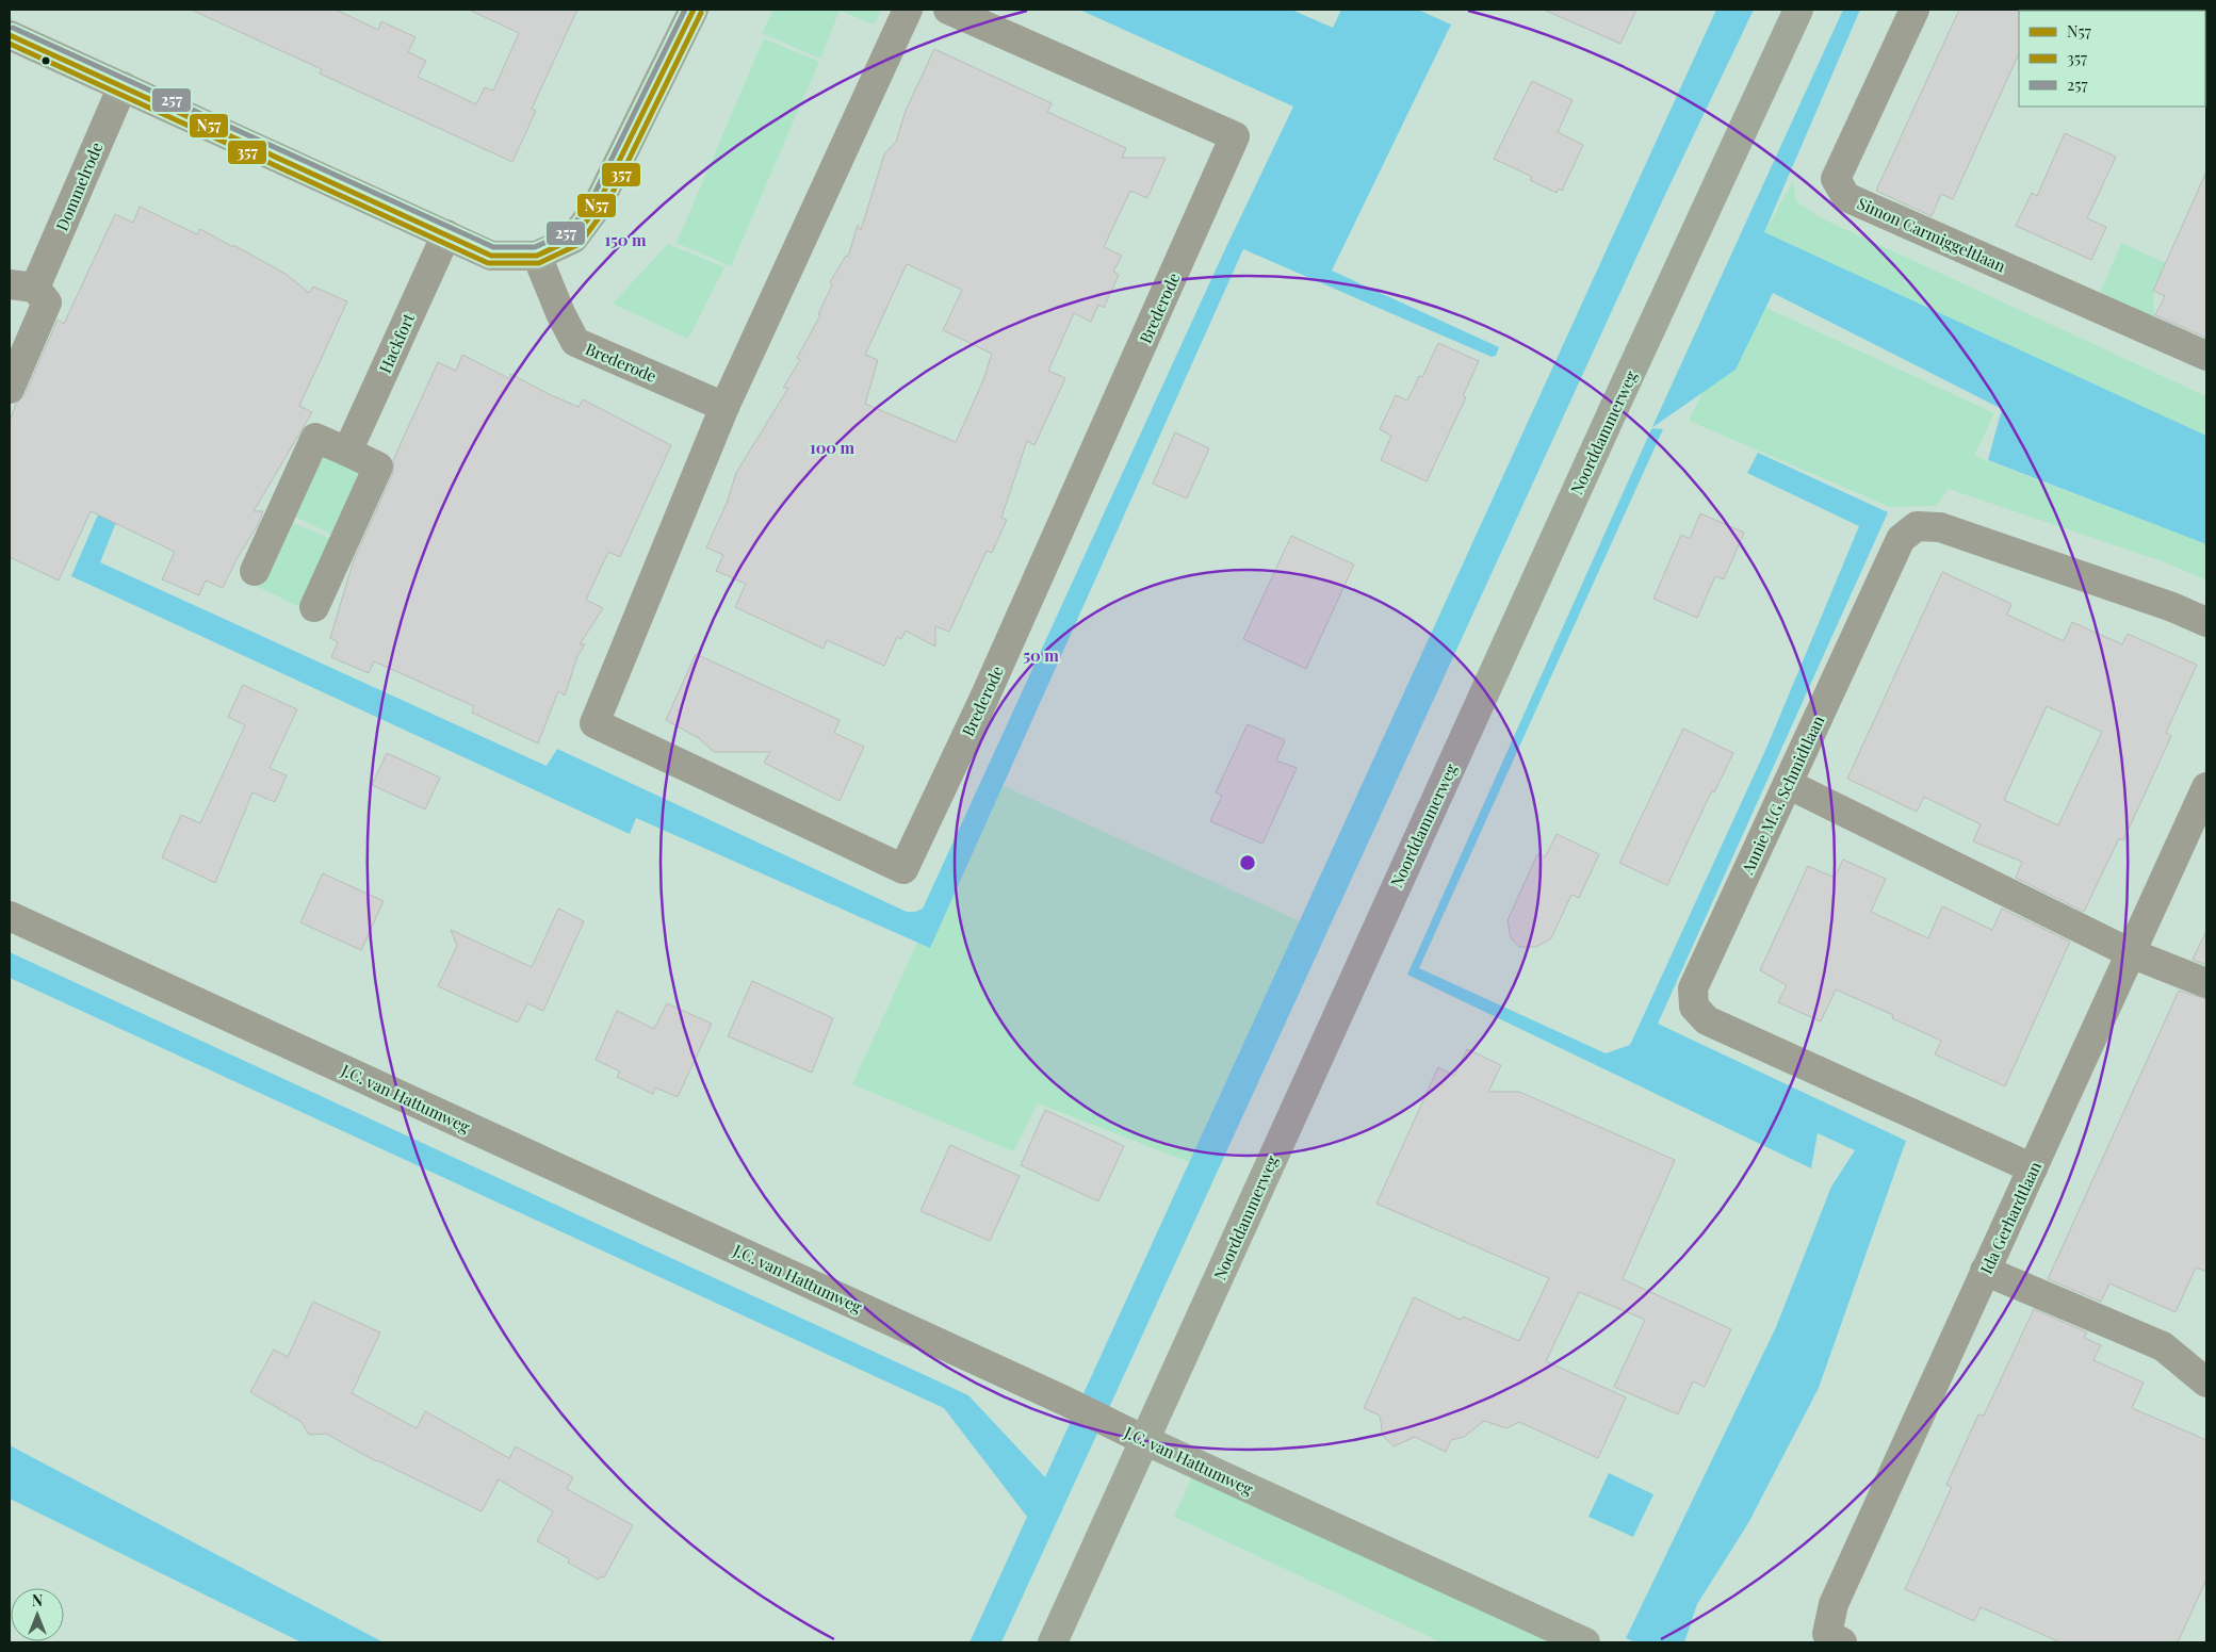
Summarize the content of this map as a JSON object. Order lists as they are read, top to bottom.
{
  "streets": {
    "street": [
      "Dommelrode",
      "Simon Carmiggeltlaan",
      "Brederode",
      "Hackfort",
      "Noorddammerweg",
      "Annie M.G. Schmidtlaan",
      "J.C. van Hattumweg",
      "Ida Gerhardtlaan"
    ]
  },
  "crossings": [
    ["Noorddammerweg", "J.C. van Hattumweg"],
    ["Annie M.G. Schmidtlaan", "Ida Gerhardtlaan"]
  ],
  "lines": ["transit line N57", "transit line 257", "transit line 357"],
  "legend": ["N57", "357", "257"],
  "north": "top",
  "rings": ["150 m", "100 m", "50 m"]
}
